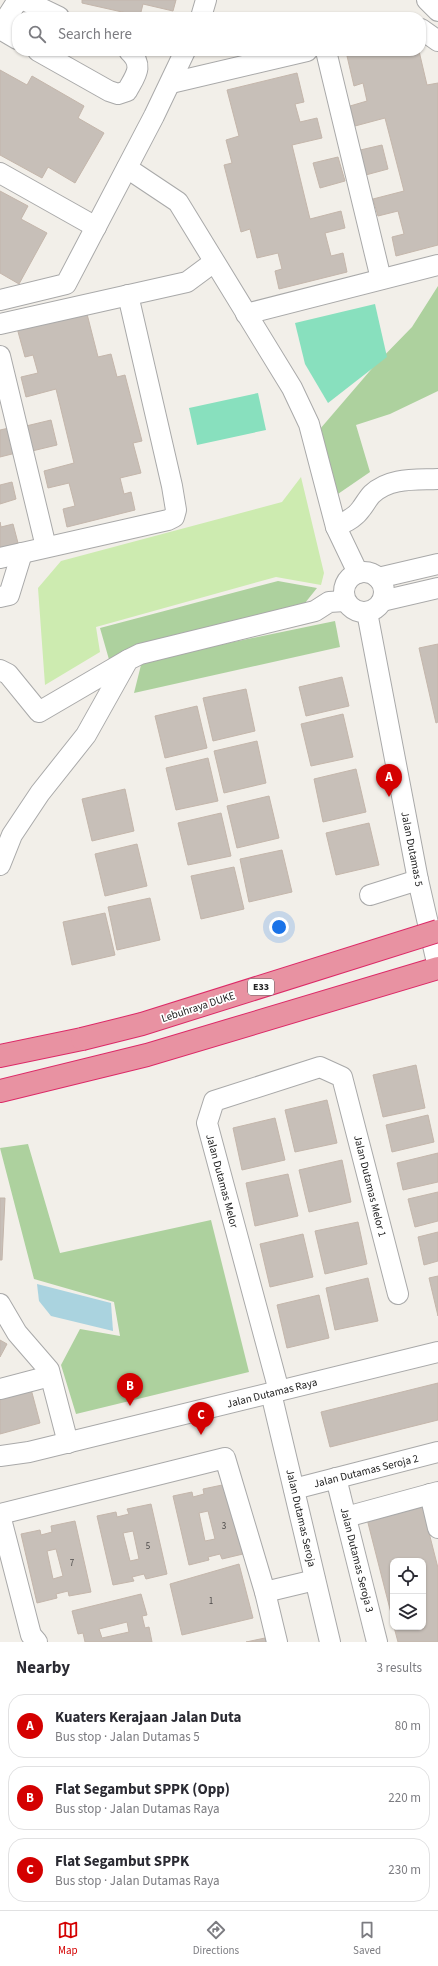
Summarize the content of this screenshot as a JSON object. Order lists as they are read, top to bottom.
{
  "streets": {
    "highway": ["E33", "Lebuhraya DUKE"],
    "street": [
      "Jalan Dutamas 5",
      "Jalan Dutamas Melor",
      "Jalan Dutamas Melor 1",
      "Jalan Dutamas Raya",
      "Jalan Dutamas Seroja 2",
      "Jalan Dutamas Seroja",
      "Jalan Dutamas Seroja 3"
    ]
  },
  "crossings": [
    ["Jalan Dutamas Melor", "Jalan Dutamas Melor 1"],
    ["Jalan Dutamas Melor", "Jalan Dutamas Raya"],
    ["Jalan Dutamas Melor", "Jalan Dutamas Seroja"],
    ["Jalan Dutamas Raya", "Jalan Dutamas Seroja"],
    ["Jalan Dutamas Seroja 2", "Jalan Dutamas Seroja"],
    ["Jalan Dutamas Seroja 2", "Jalan Dutamas Seroja 3"]
  ],
  "house_numbers": [
    "3",
    "5",
    "7",
    "1"
  ],
  "page": {
    "search": "Search here",
    "pins": ["A", "B", "C"],
    "heading": ["Nearby", "3 results"],
    "list": [
      {
        "mark": "A",
        "name": "Kuaters Kerajaan Jalan Duta",
        "note": "Bus stop · Jalan Dutamas 5",
        "value": "80 m"
      },
      {
        "mark": "B",
        "name": "Flat Segambut SPPK (Opp)",
        "note": "Bus stop · Jalan Dutamas Raya",
        "value": "220 m"
      },
      {
        "mark": "C",
        "name": "Flat Segambut SPPK",
        "note": "Bus stop · Jalan Dutamas Raya",
        "value": "230 m"
      }
    ],
    "nav": ["Map", "Directions", "Saved"]
  }
}
